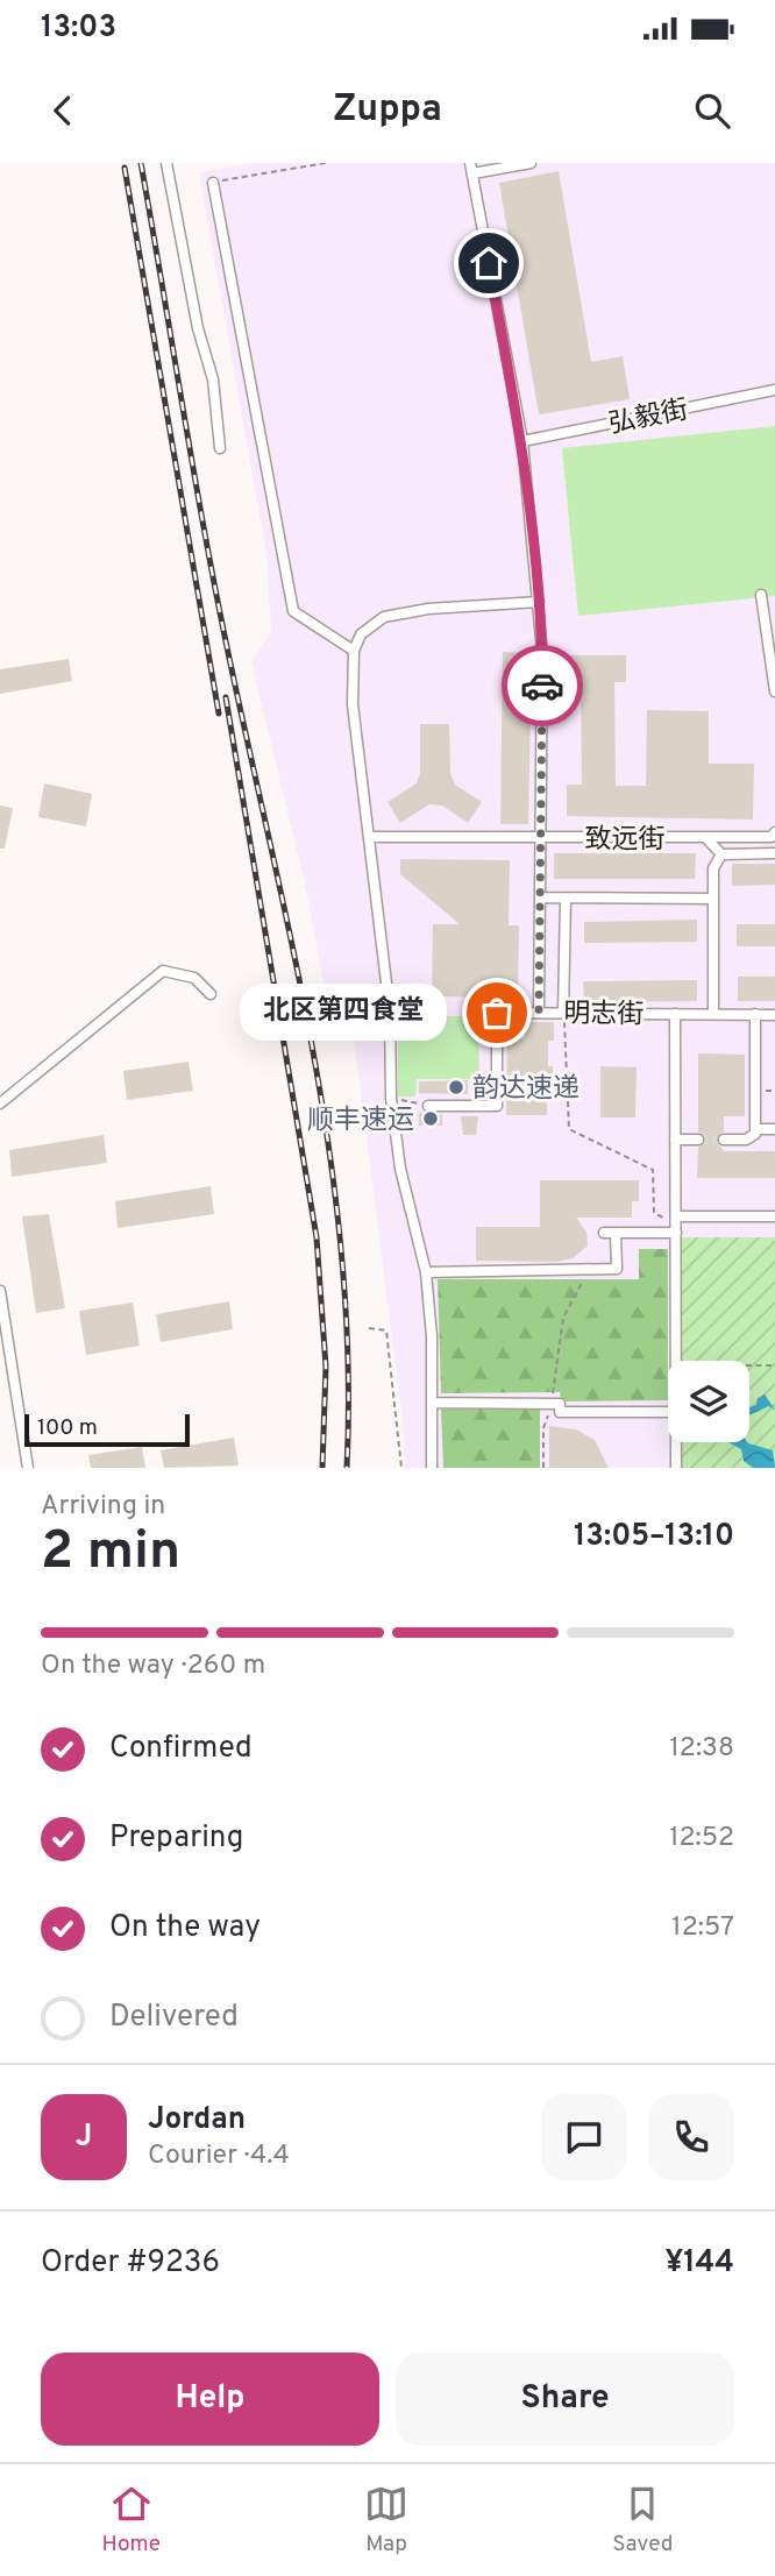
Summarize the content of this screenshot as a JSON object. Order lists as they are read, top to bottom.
{
  "streets": {
    "street": ["弘毅街", "致远街", "明志街"]
  },
  "places": ["北区第四食堂", "韵达速递", "顺丰速运"],
  "scale_bar": "100 m",
  "page": {
    "status": "13:03",
    "header": "Zuppa",
    "bubble": "北区第四食堂",
    "scale": "100 m",
    "heading": ["2 min", "Arriving in", "13:05–13:10"],
    "panel": [
      "Jordan",
      "Courier · 4.4",
      "Order #9236",
      "¥144"
    ],
    "bar": "On the way · 260 m",
    "list": [
      ["Confirmed", "12:38"],
      ["Preparing", "12:52"],
      ["On the way", "12:57"],
      "Delivered"
    ],
    "round": "J",
    "buttons": ["Help", "Share"],
    "tabs": ["Home", "Map", "Saved"]
  }
}
